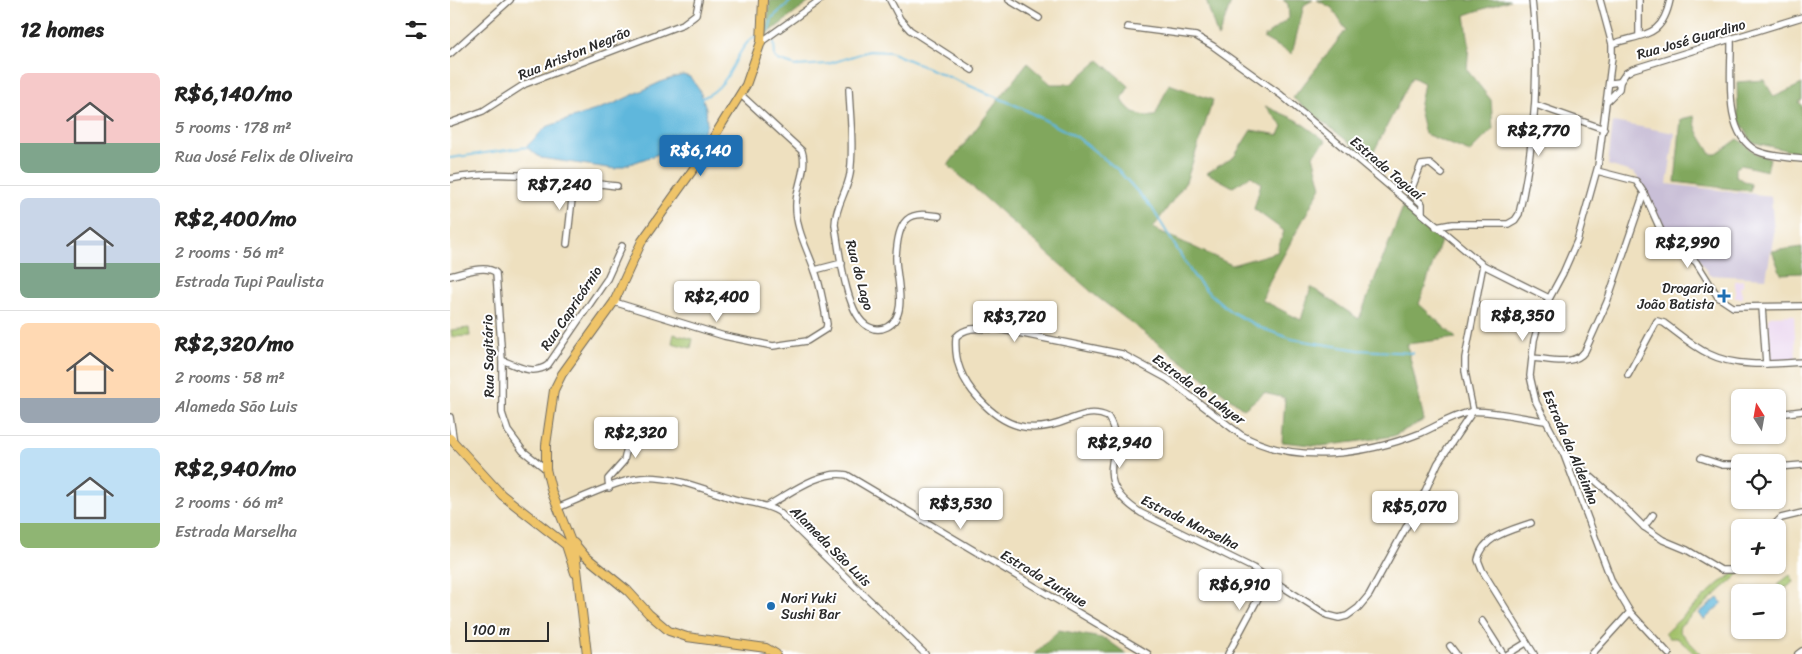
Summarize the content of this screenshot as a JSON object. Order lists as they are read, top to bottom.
{
  "streets": {
    "street": [
      "Rua José Guardino",
      "Rua Ariston Negrão",
      "Estrada Taguaí",
      "Rua do Lago",
      "Rua Capricórnio",
      "Rua Sagitário",
      "Estrada do Lahyer",
      "Estrada da Aldeinha",
      "Estrada Marselha",
      "Alameda São Luis",
      "Estrada Zurique"
    ]
  },
  "crossings": [
    ["Estrada Taguaí", "Estrada da Aldeinha"],
    ["Rua Capricórnio", "Rua Sagitário"],
    ["Estrada do Lahyer", "Estrada da Aldeinha"],
    ["Estrada do Lahyer", "Estrada Marselha"],
    ["Alameda São Luis", "Estrada Zurique"]
  ],
  "places": {
    "health": ["Drogaria João Batista"],
    "other": ["Nori Yuki Sushi Bar"]
  },
  "scale_bar": "100 m",
  "north": "top",
  "page": {
    "heading": "12 homes",
    "list": [
      {
        "name": "R$6,140/mo",
        "note": "5 rooms · 178 m² · Rua José Felix de Oliveira"
      },
      {
        "name": "R$2,400/mo",
        "note": "2 rooms · 56 m² · Estrada Tupi Paulista"
      },
      {
        "name": "R$2,320/mo",
        "note": "2 rooms · 58 m² · Alameda São Luis"
      },
      {
        "name": "R$2,940/mo",
        "note": "2 rooms · 66 m² · Estrada Marselha"
      }
    ],
    "price": [
      "R$2,770",
      "R$6,140",
      "R$7,240",
      "R$2,990",
      "R$2,400",
      "R$8,350",
      "R$3,720",
      "R$2,320",
      "R$2,940",
      "R$3,530",
      "R$5,070",
      "R$6,910"
    ],
    "map_buttons": ["+", "−"],
    "scale": "100 m"
  }
}
